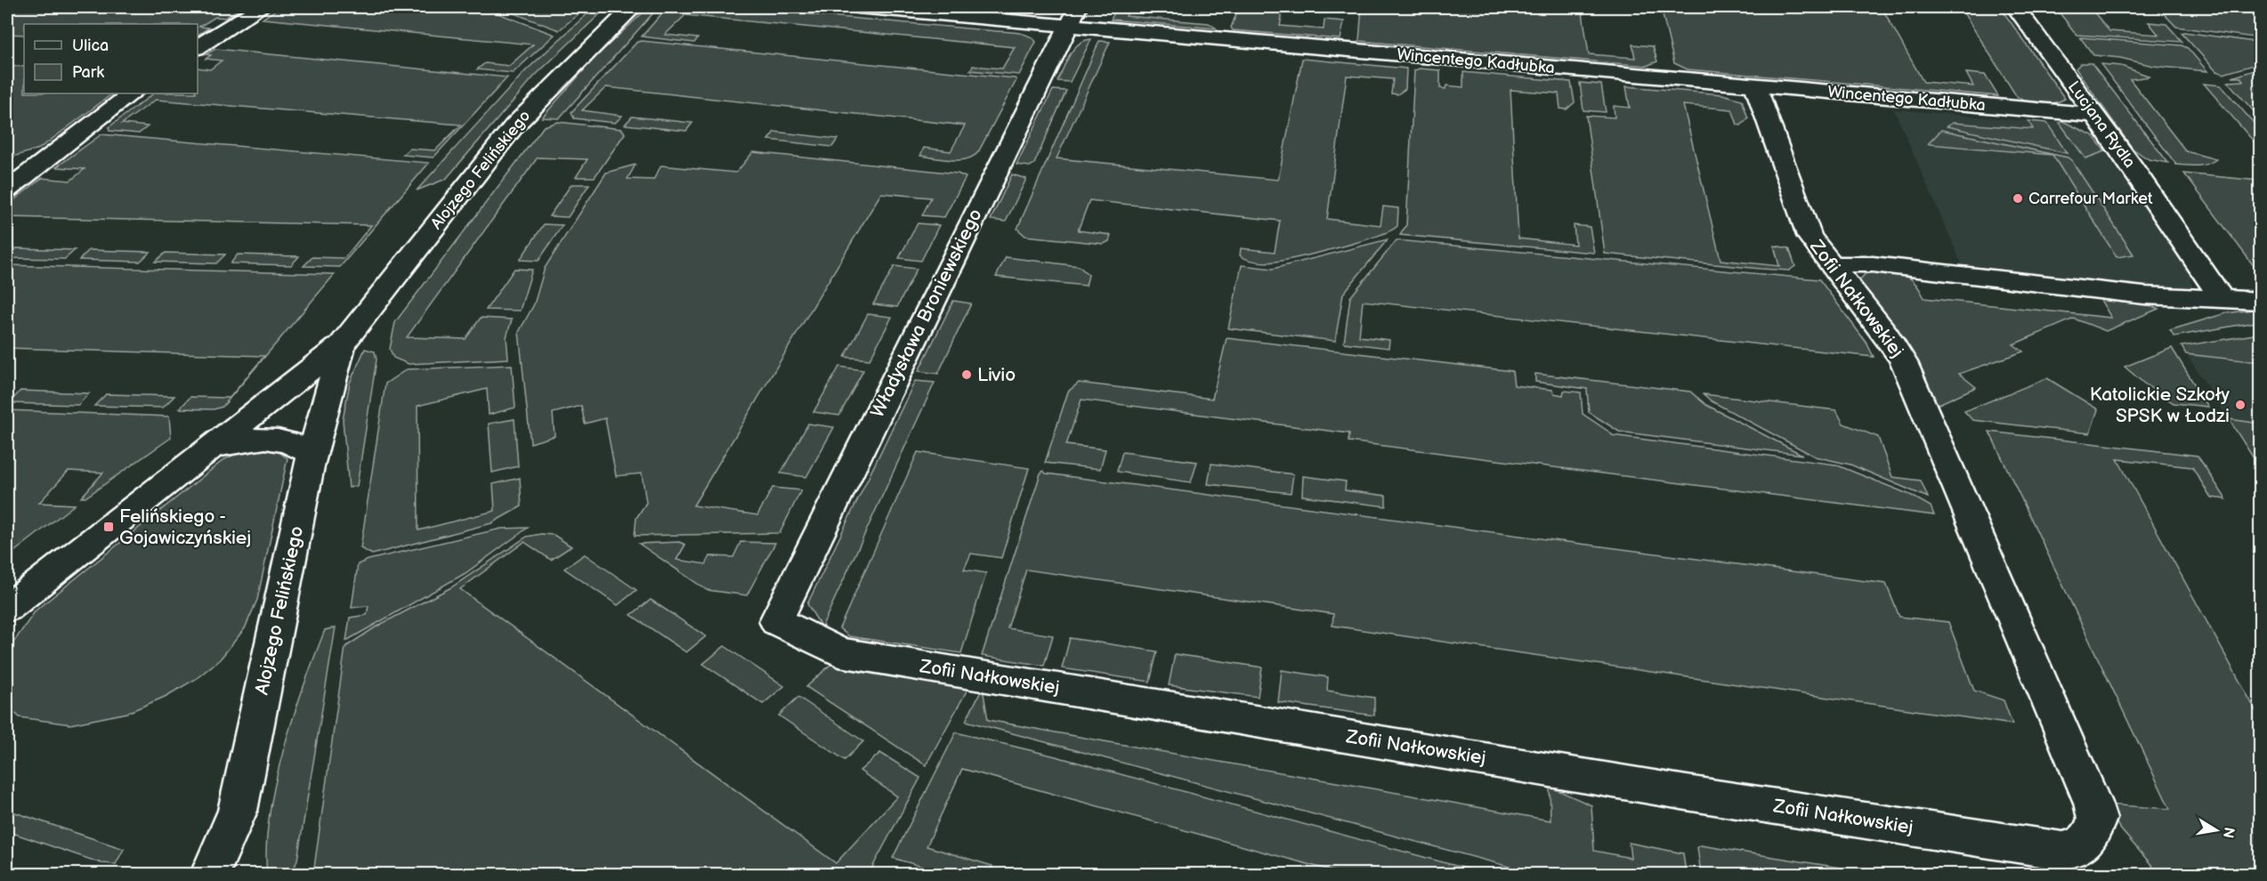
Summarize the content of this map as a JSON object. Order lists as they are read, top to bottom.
{
  "streets": {
    "street": [
      "Wincentego Kadłubka",
      "Lucjana Rydla",
      "Alojzego Felińskiego",
      "Zofii Nałkowskiej",
      "Władysława Broniewskiego"
    ]
  },
  "crossings": [
    ["Wincentego Kadłubka", "Lucjana Rydla"],
    ["Wincentego Kadłubka", "Zofii Nałkowskiej"],
    ["Wincentego Kadłubka", "Władysława Broniewskiego"],
    ["Lucjana Rydla", "Zofii Nałkowskiej"],
    ["Zofii Nałkowskiej", "Władysława Broniewskiego"]
  ],
  "places": {
    "other": ["Carrefour Market", "Livio", "Katolickie Szkoły SPSK w Łodzi"],
    "transit": ["Felińskiego - Gojawiczyńskiej"]
  },
  "legend": ["Ulica", "Park"],
  "north": "right"
}
